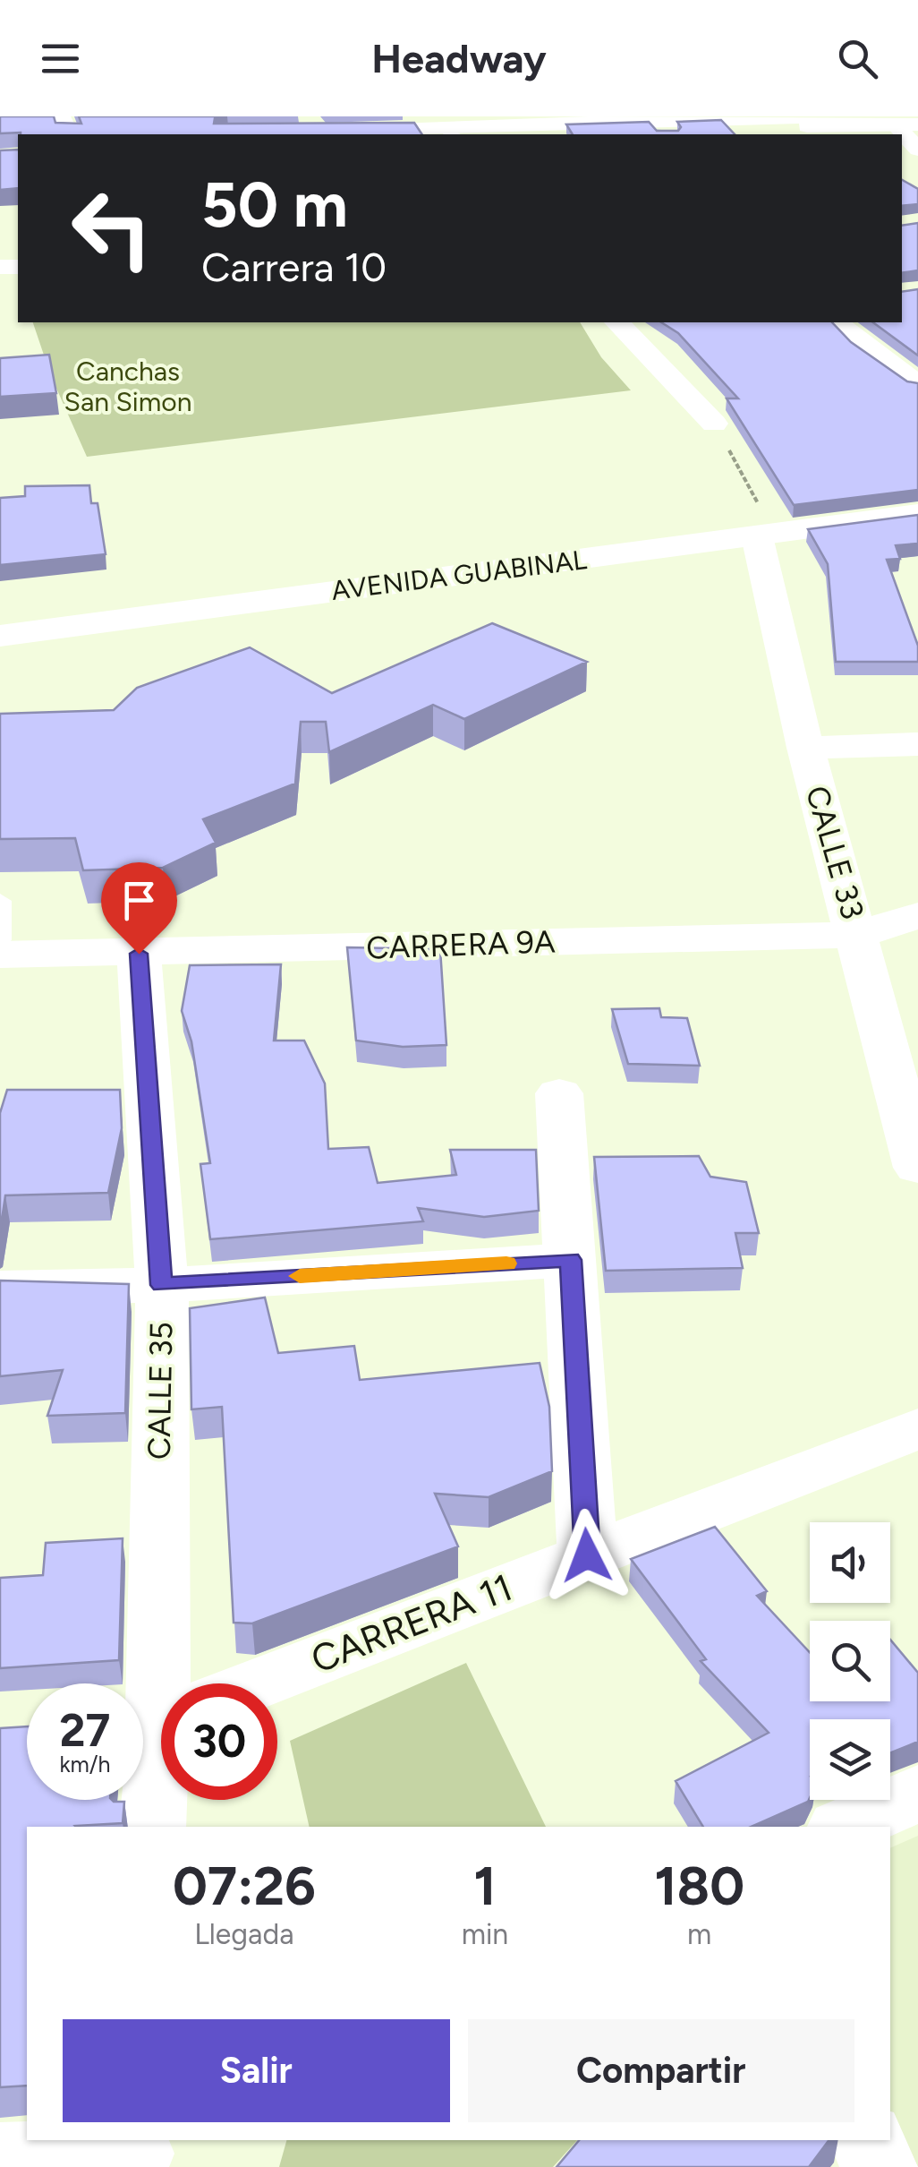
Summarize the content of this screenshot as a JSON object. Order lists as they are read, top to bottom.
{
  "streets": {
    "street": [
      "AVENIDA GUABINAL",
      "CALLE 33",
      "CARRERA 9A",
      "CALLE 35",
      "CARRERA 11"
    ]
  },
  "crossings": [
    ["AVENIDA GUABINAL", "CALLE 33"],
    ["CALLE 33", "CARRERA 9A"],
    ["CARRERA 9A", "CALLE 35"]
  ],
  "parks": ["Canchas San Simon"],
  "page": {
    "header": "Headway",
    "turn": ["50 m", "Carrera 10"],
    "speed": "27 km/h",
    "limit": "30",
    "eta": [
      "07:26",
      "Llegada",
      "1",
      "min",
      "180",
      "m"
    ],
    "buttons": ["Salir", "Compartir"]
  }
}
